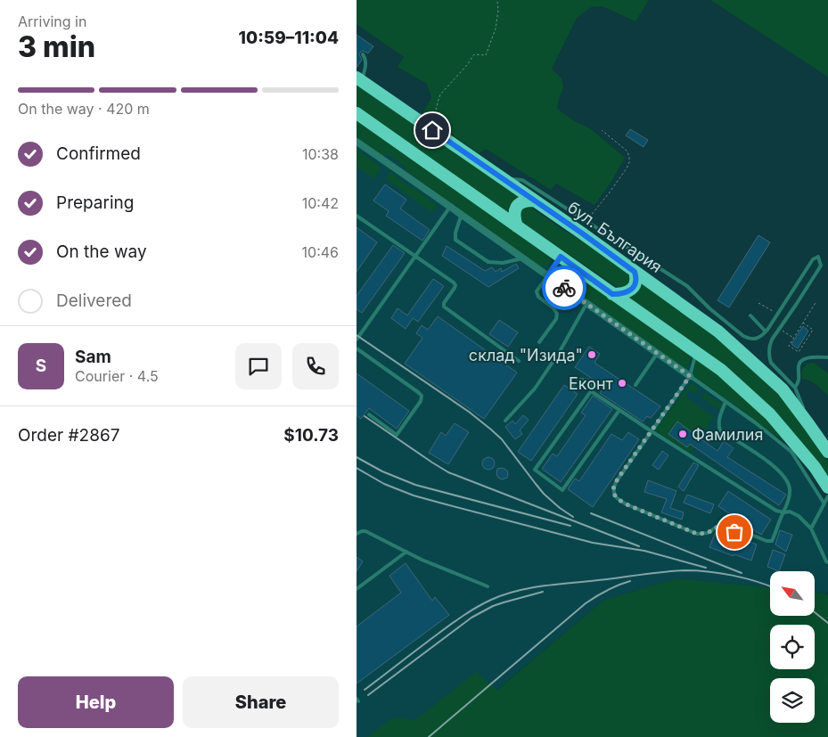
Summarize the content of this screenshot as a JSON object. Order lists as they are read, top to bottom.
{
  "streets": {
    "highway": ["бул. България"]
  },
  "places": ["склад \"Изида\"", "Еконт", "Фамилия"],
  "north": "top left",
  "page": {
    "heading": ["3 min", "Arriving in", "10:59–11:04"],
    "panel": [
      "Sam",
      "Courier · 4.5",
      "Order #2867",
      "$10.73"
    ],
    "bar": "On the way · 420 m",
    "list": [
      ["Confirmed", "10:38"],
      ["Preparing", "10:42"],
      ["On the way", "10:46"],
      "Delivered"
    ],
    "round": "S",
    "buttons": ["Help", "Share"]
  }
}
